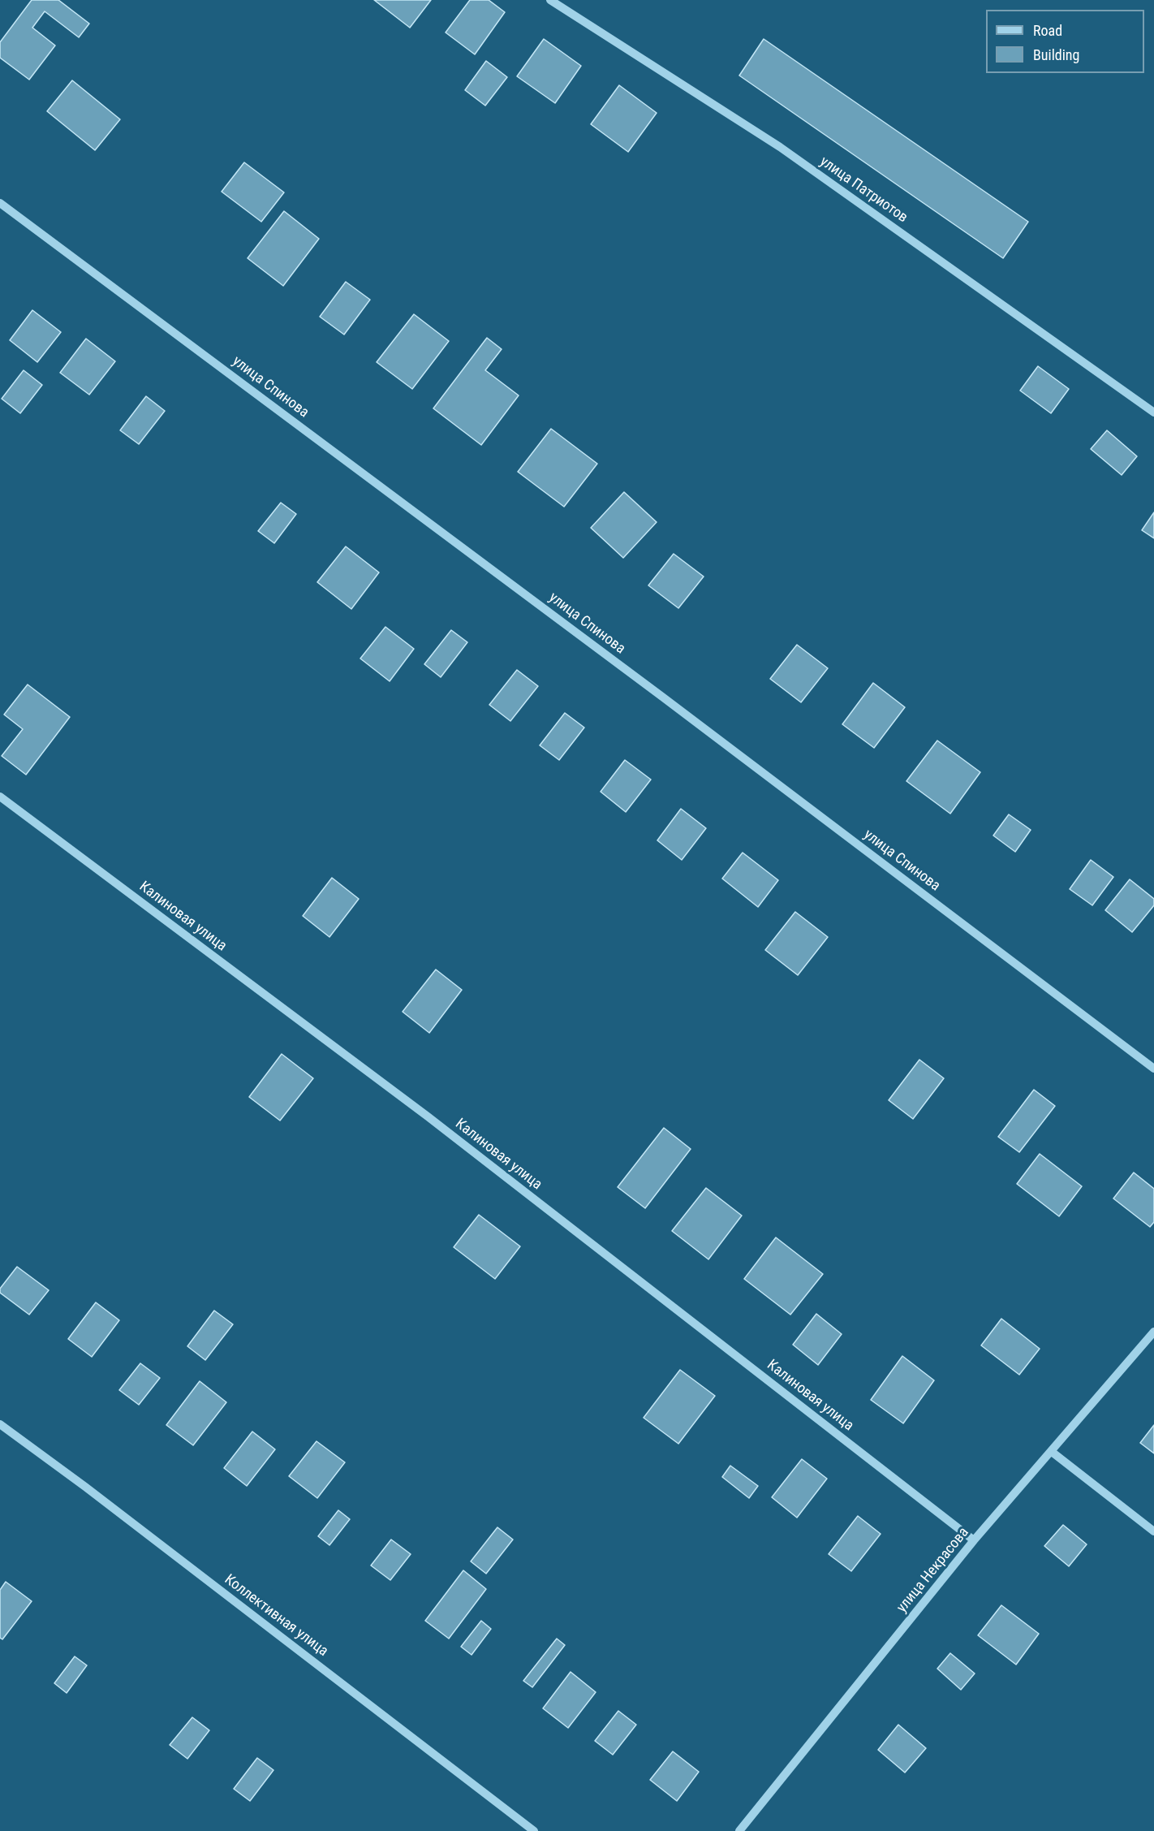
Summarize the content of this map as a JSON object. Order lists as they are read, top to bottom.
{
  "streets": {
    "street": [
      "улица Патриотов",
      "улица Спинова",
      "Калиновая улица",
      "улица Некрасова",
      "Коллективная улица"
    ]
  },
  "crossings": [
    ["Калиновая улица", "улица Некрасова"]
  ],
  "legend": ["Road", "Building"]
}
